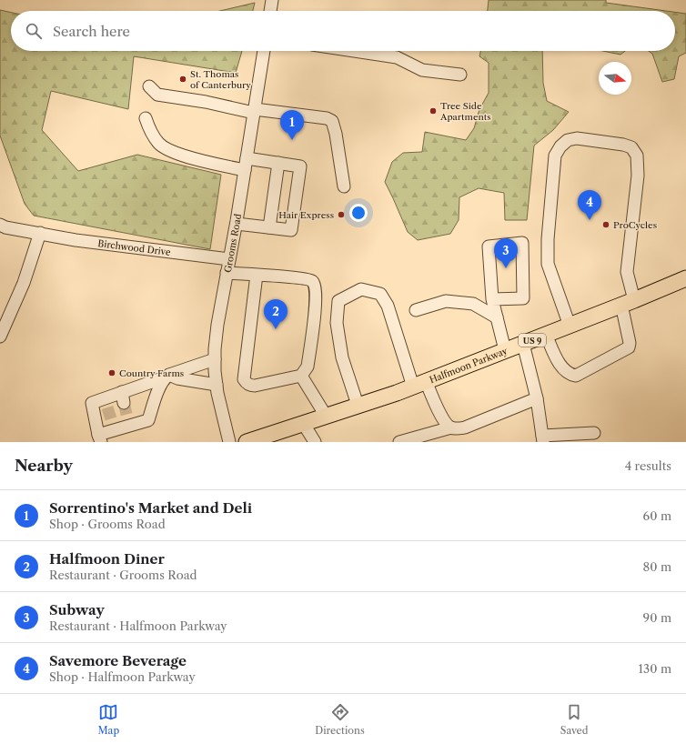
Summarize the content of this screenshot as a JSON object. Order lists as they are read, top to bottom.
{
  "streets": {
    "main road": ["US 9", "Halfmoon Parkway"],
    "street": ["Grooms Road", "Birchwood Drive"]
  },
  "crossings": [
    ["Grooms Road", "Birchwood Drive"]
  ],
  "places": [
    "St. Thomas of Canterbury",
    "Tree Side Apartments",
    "Hair Express",
    "ProCycles",
    "Country Farms"
  ],
  "north": "right",
  "page": {
    "search": "Search here",
    "pins": [
      "1",
      "4",
      "3",
      "2"
    ],
    "heading": ["Nearby", "4 results"],
    "list": [
      {
        "mark": "1",
        "name": "Sorrentino's Market and Deli",
        "note": "Shop · Grooms Road",
        "value": "60 m"
      },
      {
        "mark": "2",
        "name": "Halfmoon Diner",
        "note": "Restaurant · Grooms Road",
        "value": "80 m"
      },
      {
        "mark": "3",
        "name": "Subway",
        "note": "Restaurant · Halfmoon Parkway",
        "value": "90 m"
      },
      {
        "mark": "4",
        "name": "Savemore Beverage",
        "note": "Shop · Halfmoon Parkway",
        "value": "130 m"
      }
    ],
    "nav": ["Map", "Directions", "Saved"]
  }
}
